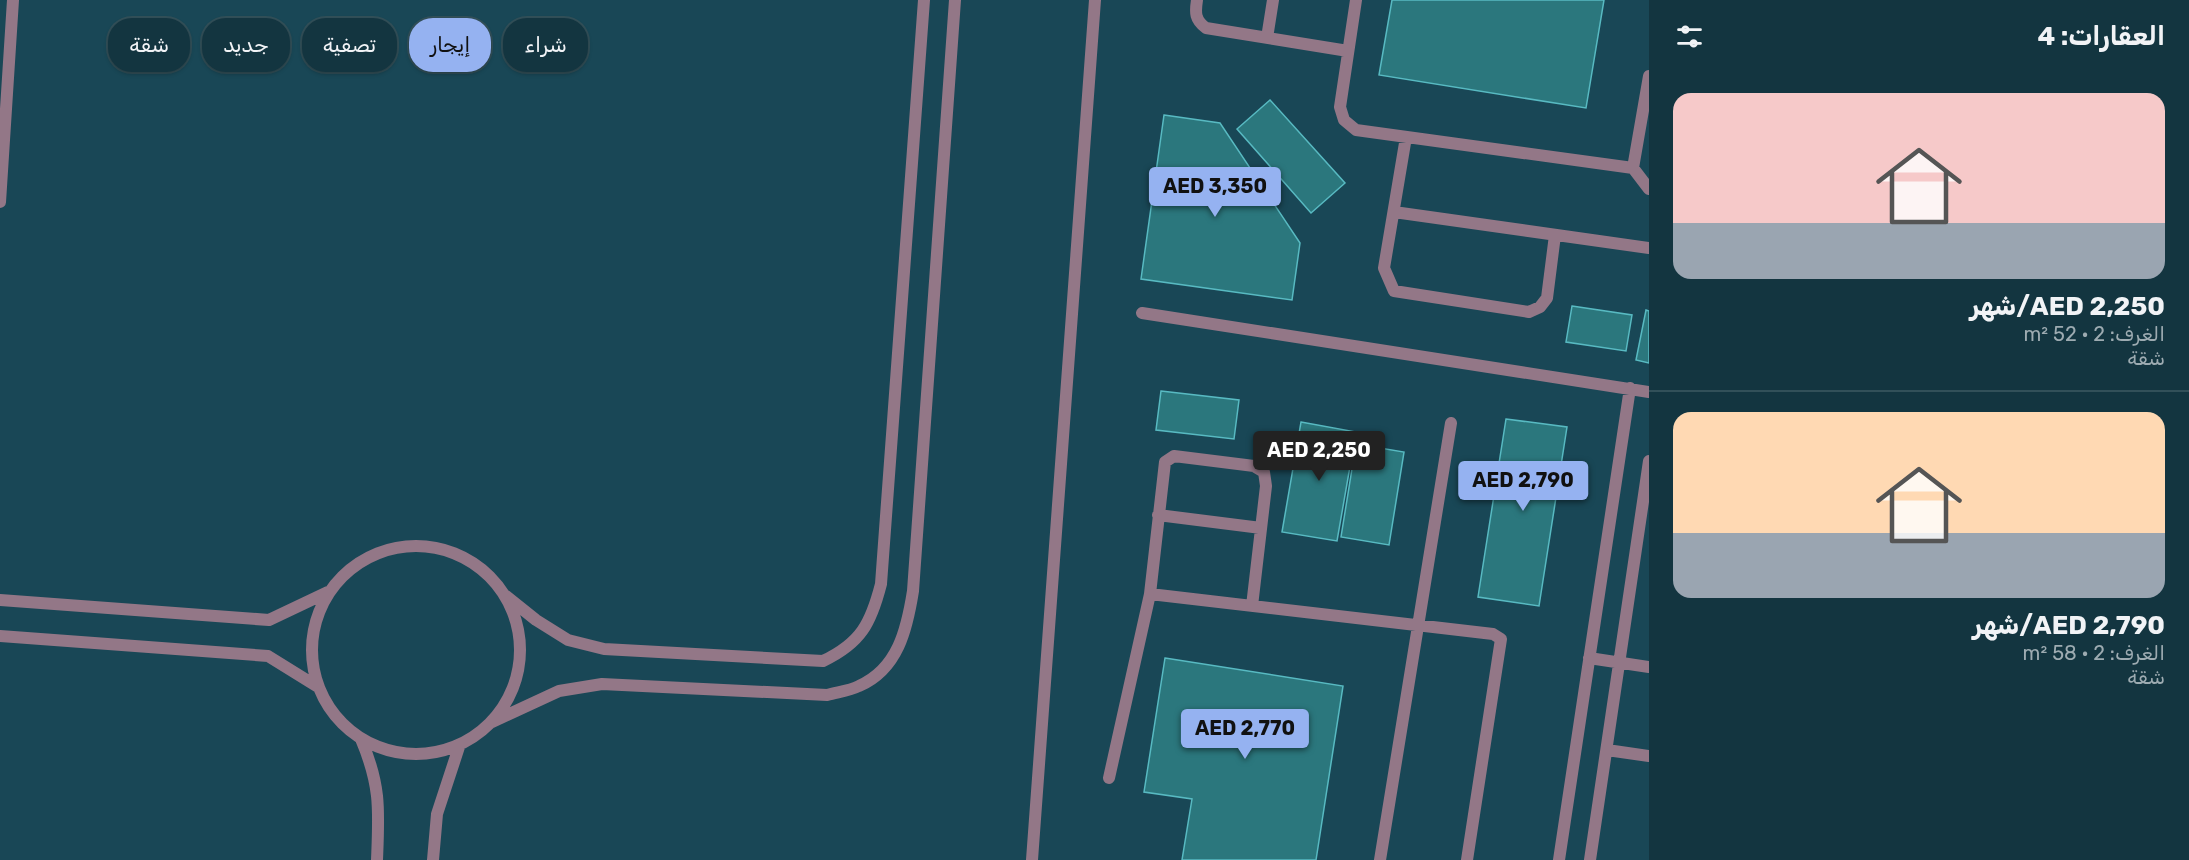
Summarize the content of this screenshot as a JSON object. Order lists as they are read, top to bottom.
{
  "page": {
    "heading": "العقارات: 4",
    "chip": [
      "شراء",
      "إيجار",
      "تصفية",
      "جديد",
      "شقة"
    ],
    "list": [
      {
        "name": "AED 2,250/شهر",
        "note": "الغرف: 2 · 52 m² · شقة"
      },
      {
        "name": "AED 2,790/شهر",
        "note": "الغرف: 2 · 58 m² · شقة"
      }
    ],
    "price": [
      "AED 3,350",
      "AED 2,250",
      "AED 2,790",
      "AED 2,770"
    ]
  }
}
